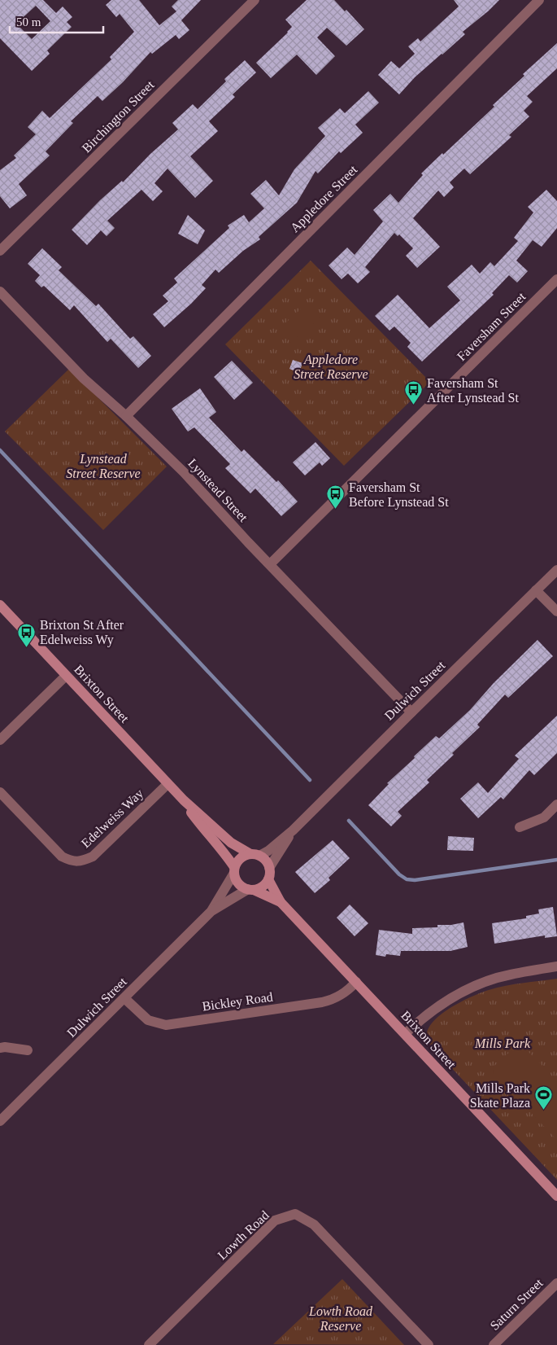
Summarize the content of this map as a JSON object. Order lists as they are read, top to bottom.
{
  "streets": {
    "main road": ["Brixton Street"],
    "street": [
      "Birchington Street",
      "Appledore Street",
      "Faversham Street",
      "Lynstead Street",
      "Dulwich Street",
      "Edelweiss Way",
      "Bickley Road",
      "Lowth Road",
      "Saturn Street"
    ]
  },
  "crossings": [
    ["Appledore Street", "Lynstead Street"],
    ["Faversham Street", "Lynstead Street"],
    ["Lynstead Street", "Dulwich Street"],
    ["Dulwich Street", "Brixton Street"],
    ["Dulwich Street", "Bickley Road"],
    ["Brixton Street", "Edelweiss Way"],
    ["Brixton Street", "Bickley Road"]
  ],
  "parks": [
    "Appledore Street Reserve",
    "Lynstead Street Reserve",
    "Mills Park",
    "Lowth Road Reserve"
  ],
  "places": {
    "bus stop": ["Faversham St After Lynstead St", "Faversham St Before Lynstead St", "Brixton St After Edelweiss Wy"],
    "sports": ["Mills Park Skate Plaza"]
  },
  "scale_bar": "50 m"
}
